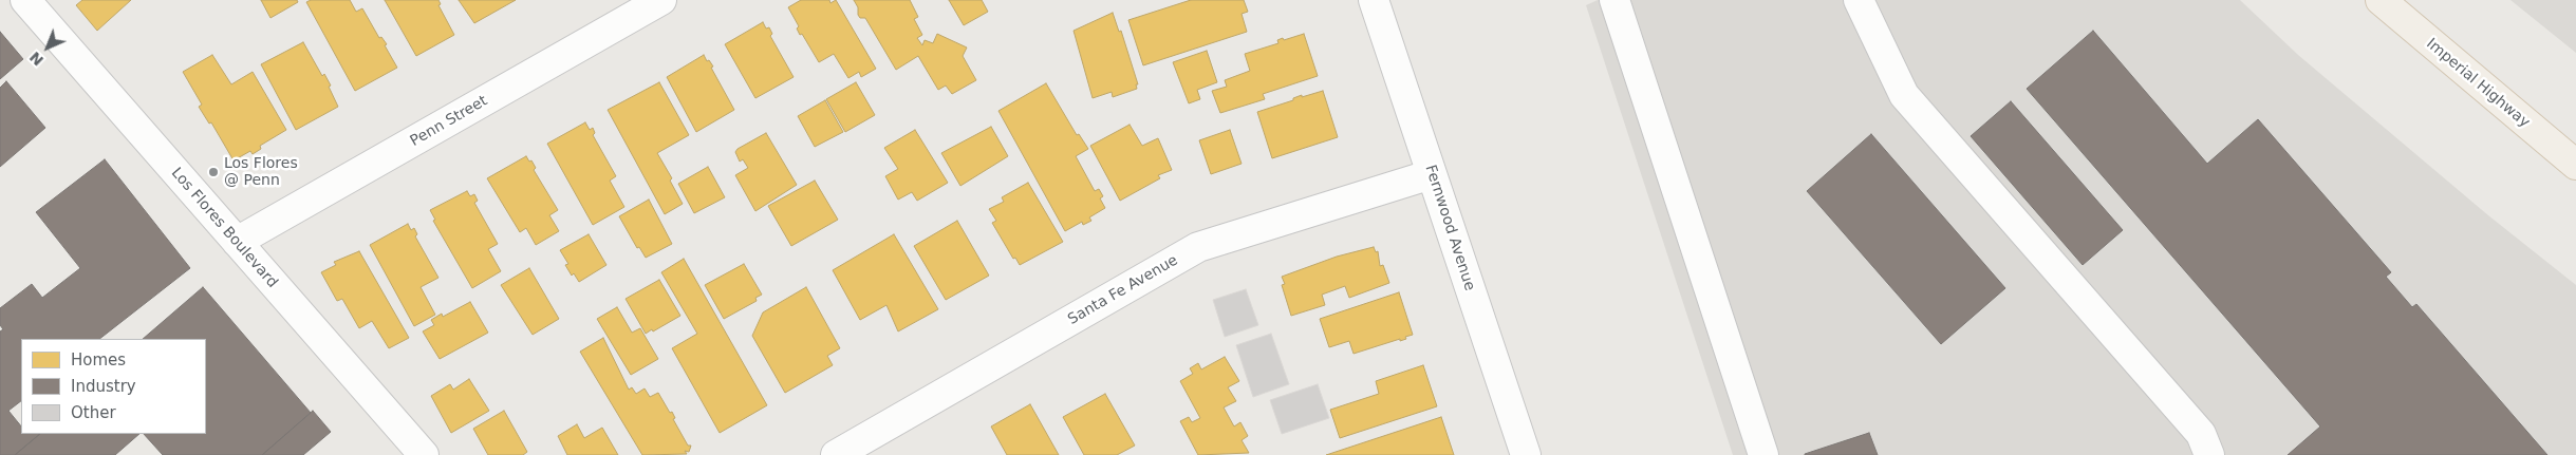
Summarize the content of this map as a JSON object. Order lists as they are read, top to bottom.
{
  "streets": {
    "main road": ["Imperial Highway"],
    "street": [
      "Penn Street",
      "Los Flores Boulevard",
      "Fernwood Avenue",
      "Santa Fe Avenue"
    ]
  },
  "crossings": [
    ["Penn Street", "Los Flores Boulevard"],
    ["Fernwood Avenue", "Santa Fe Avenue"]
  ],
  "places": ["Los Flores @ Penn"],
  "legend": ["Homes", "Industry", "Other"],
  "north": "bottom left"
}
